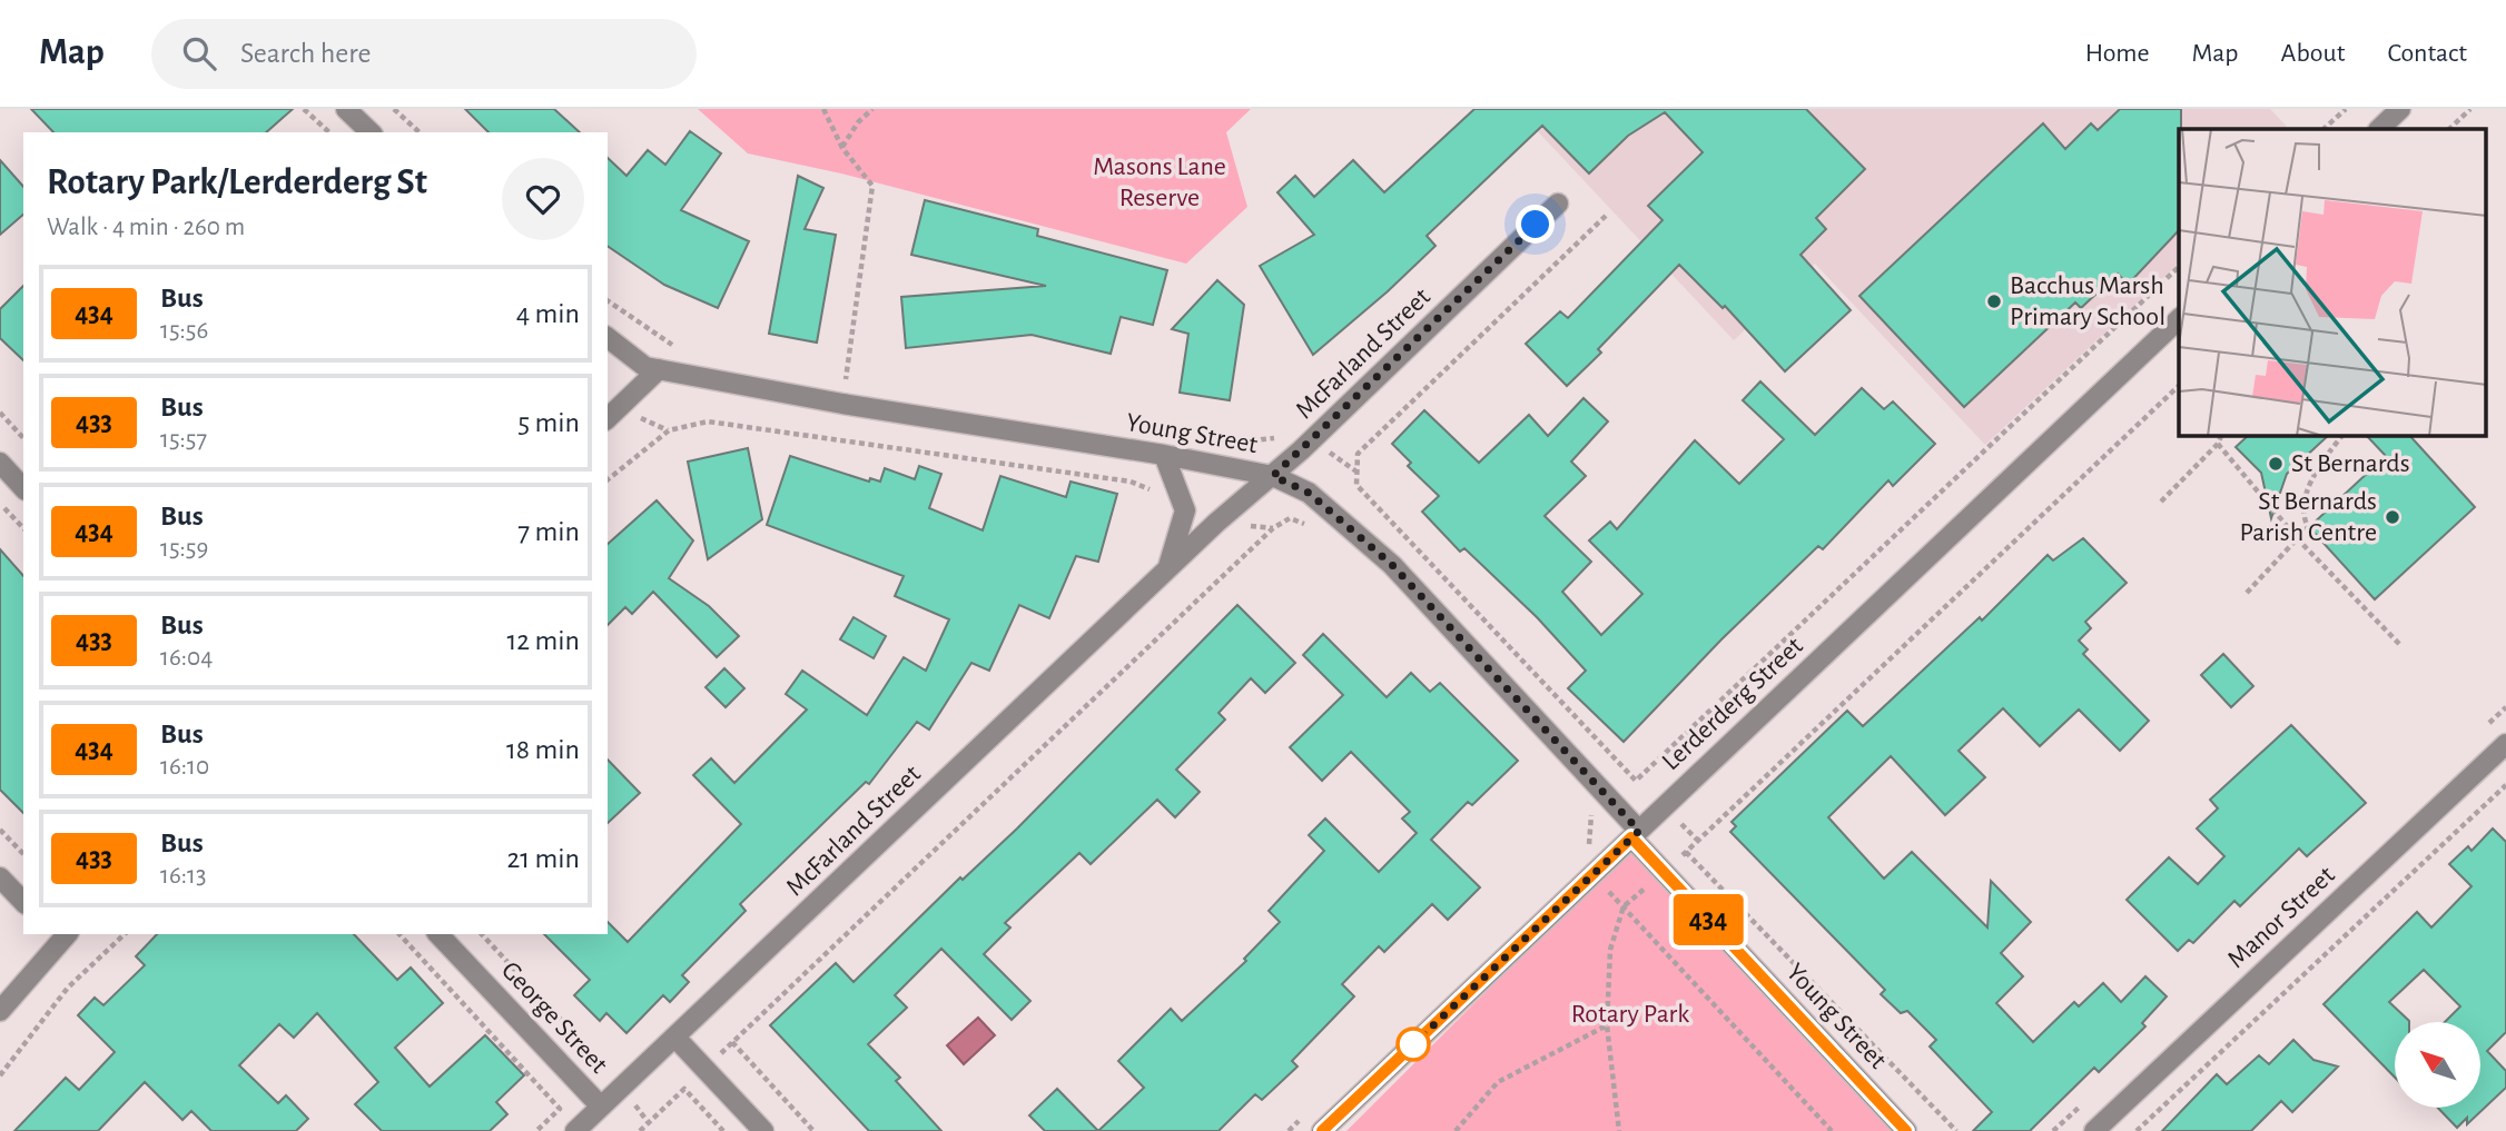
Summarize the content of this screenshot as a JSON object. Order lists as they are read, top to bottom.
{
  "streets": {
    "street": [
      "McFarland Street",
      "Young Street",
      "Lerderderg Street",
      "Manor Street",
      "George Street"
    ]
  },
  "crossings": [
    ["McFarland Street", "Young Street"],
    ["McFarland Street", "George Street"],
    ["Young Street", "Lerderderg Street"]
  ],
  "parks": ["Masons Lane Reserve", "Rotary Park"],
  "places": ["Bacchus Marsh Primary School", "St Bernards", "St Bernards Parish Centre"],
  "lines": ["bus line 434"],
  "north": "top left",
  "page": {
    "header": "Map",
    "search": "Search here",
    "nav": [
      "Home",
      "Map",
      "About",
      "Contact"
    ],
    "on_map": "434",
    "heading": ["Rotary Park/Lerderderg St", "Walk · 4 min · 260 m"],
    "list": [
      {
        "mark": "434",
        "name": "Bus",
        "note": "15:56",
        "value": "4 min"
      },
      {
        "mark": "433",
        "name": "Bus",
        "note": "15:57",
        "value": "5 min"
      },
      {
        "mark": "434",
        "name": "Bus",
        "note": "15:59",
        "value": "7 min"
      },
      {
        "mark": "433",
        "name": "Bus",
        "note": "16:04",
        "value": "12 min"
      },
      {
        "mark": "434",
        "name": "Bus",
        "note": "16:10",
        "value": "18 min"
      },
      {
        "mark": "433",
        "name": "Bus",
        "note": "16:13",
        "value": "21 min"
      }
    ]
  }
}
